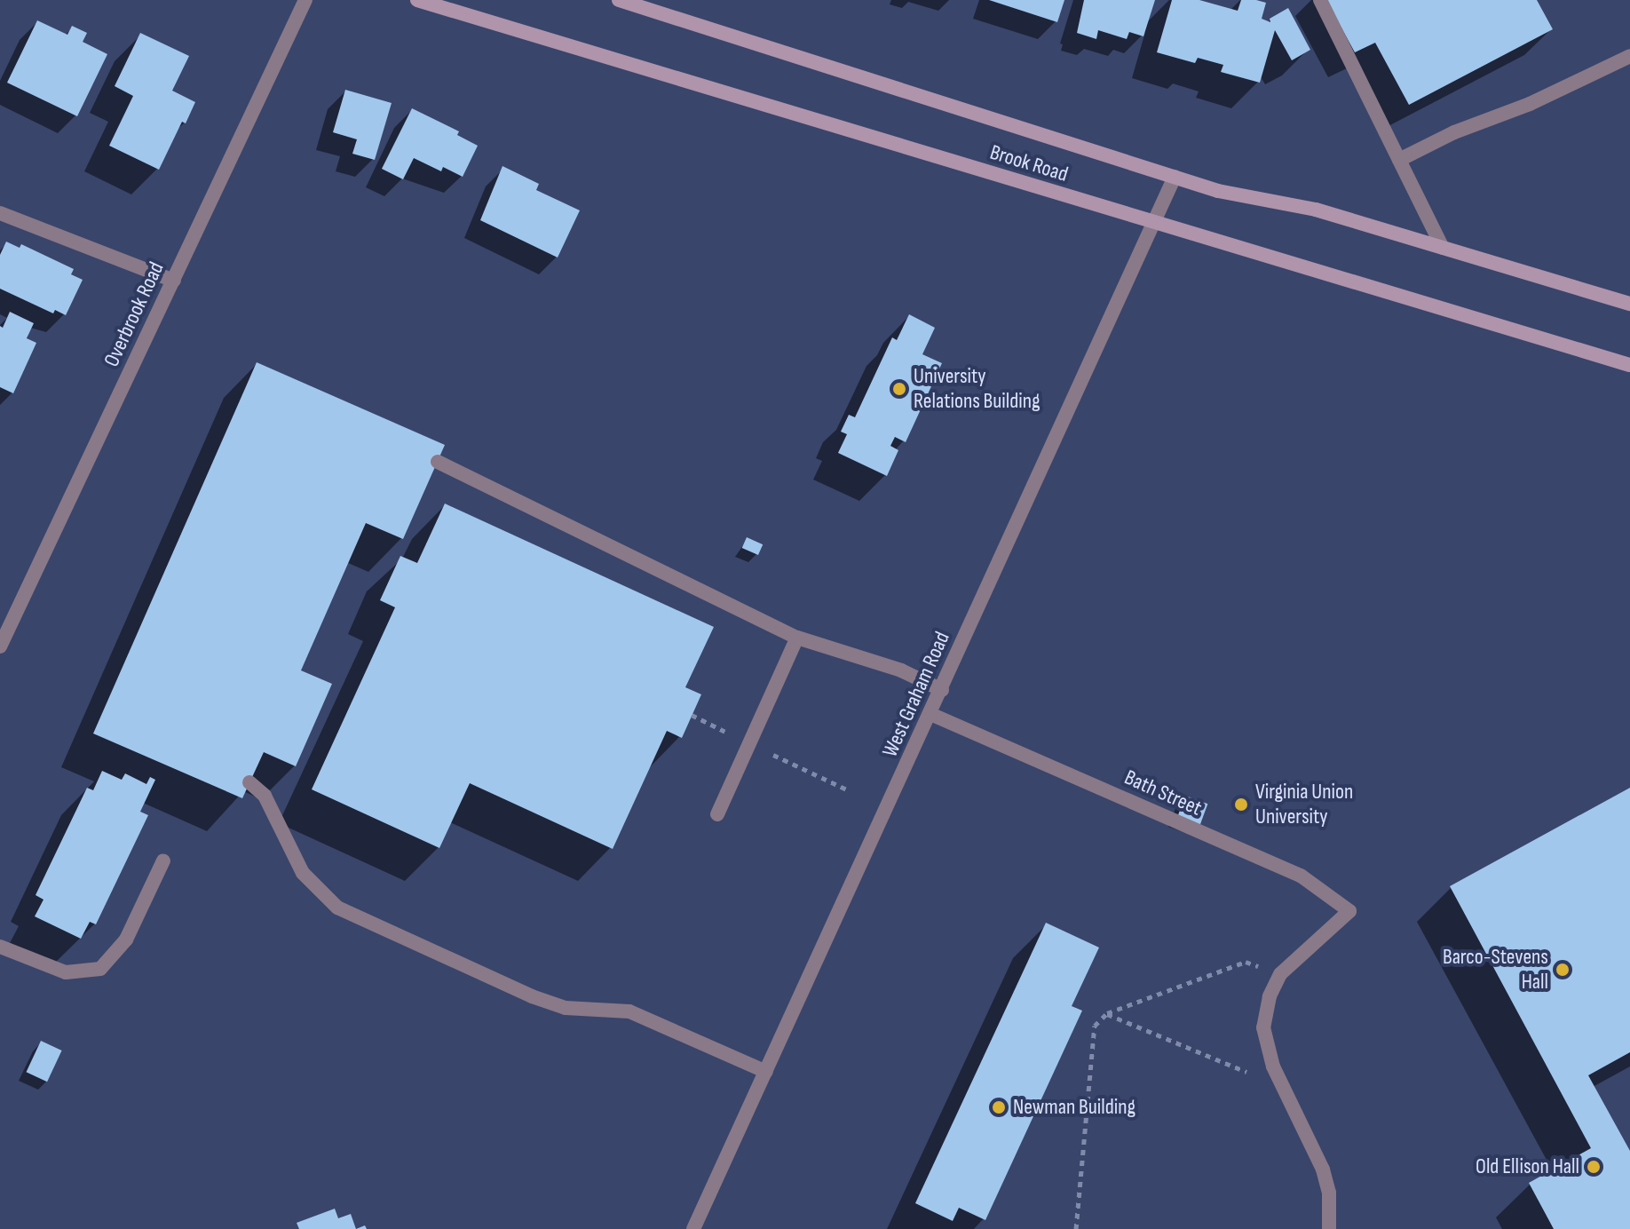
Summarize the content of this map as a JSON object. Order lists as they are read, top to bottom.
{
  "streets": {
    "main road": ["Brook Road"],
    "street": ["Overbrook Road", "West Graham Road", "Bath Street"]
  },
  "crossings": [
    ["Brook Road", "West Graham Road"],
    ["West Graham Road", "Bath Street"]
  ],
  "places": [
    "University Relations Building",
    "Virginia Union University",
    "Barco-Stevens Hall",
    "Newman Building",
    "Old Ellison Hall"
  ]
}
